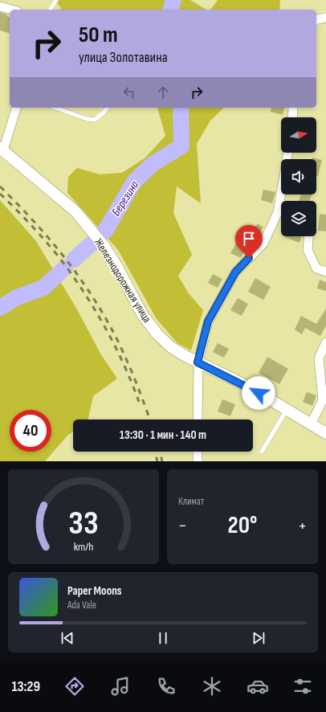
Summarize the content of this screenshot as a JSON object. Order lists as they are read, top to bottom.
{
  "streets": {
    "street": ["Железнодорожная улица"]
  },
  "water": ["Березина"],
  "north": "right",
  "page": {
    "turn": ["50 m", "улица Золотавина"],
    "limit": "40",
    "trip": "13:30 · 1 мин · 140 m",
    "tile": "Климат",
    "heat": ["−", "20°", "+"],
    "song": ["Paper Moons", "Ada Vale"],
    "tabs": "13:29",
    "gauge": ["33", "km/h"]
  }
}
